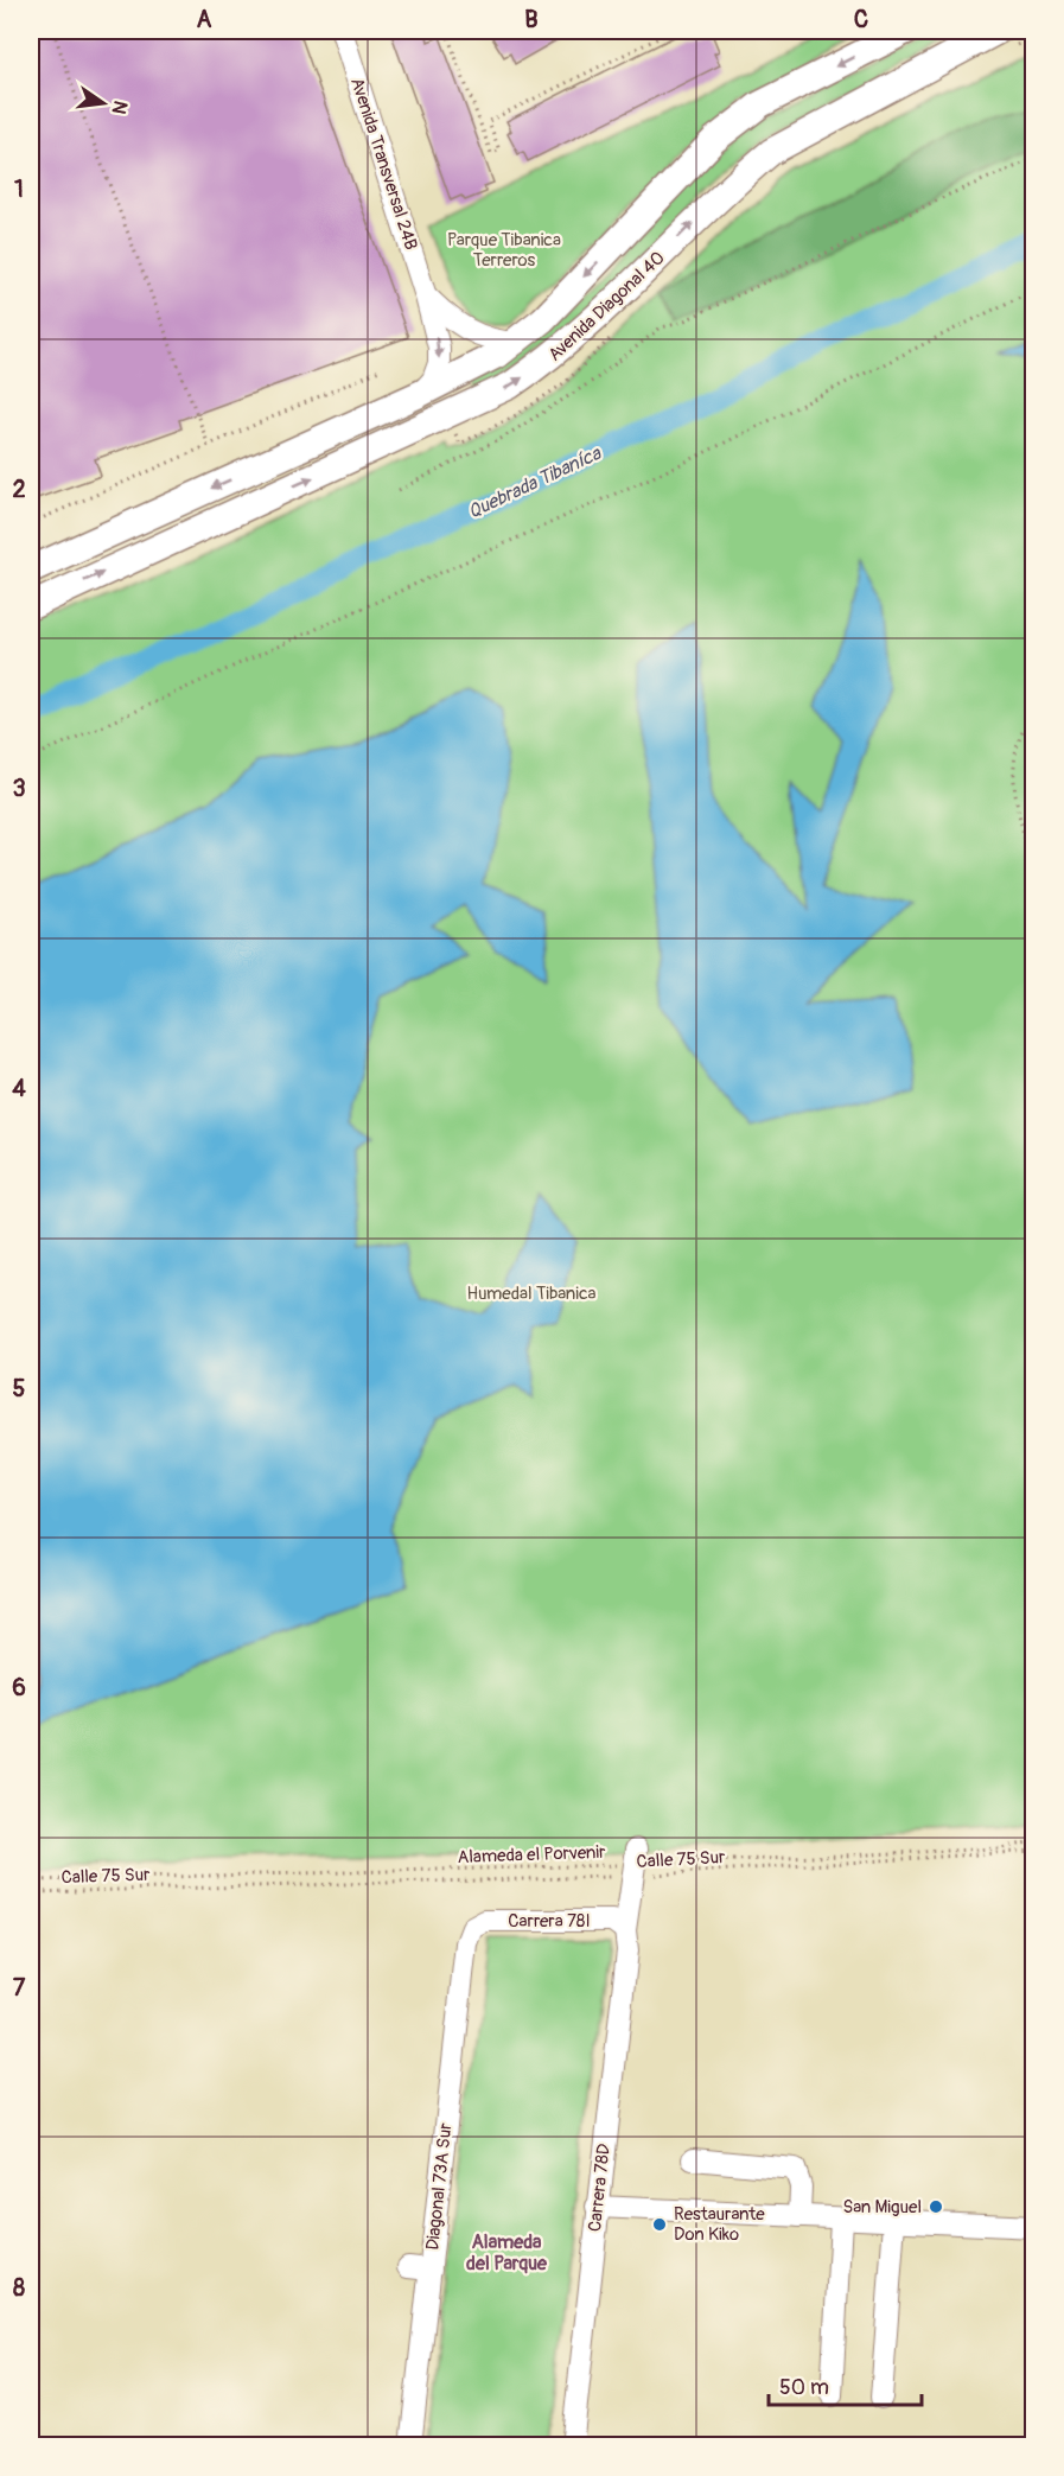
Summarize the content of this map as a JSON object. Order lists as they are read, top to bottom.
{
  "streets": {
    "main road": ["Avenida Diagonal 40"],
    "street": [
      "Avenida Transversal 24B",
      "Carrera 78I",
      "Diagonal 73A Sur",
      "Carrera 78D"
    ],
    "path": ["Alameda el Porvenir", "Calle 75 Sur"]
  },
  "crossings": [
    ["Avenida Transversal 24B", "Avenida Diagonal 40"],
    ["Alameda el Porvenir", "Calle 75 Sur"],
    ["Alameda el Porvenir", "Carrera 78D"],
    ["Calle 75 Sur", "Carrera 78D"],
    ["Carrera 78I", "Diagonal 73A Sur"],
    ["Carrera 78I", "Carrera 78D"]
  ],
  "districts": ["Alameda del Parque"],
  "water": ["Quebrada Tibaníca"],
  "parks": ["Parque Tibanica Terreros", "Humedal Tibanica"],
  "places": ["San Miguel", "Restaurante Don Kiko"],
  "scale_bar": "50 m",
  "north": "right",
  "grid": {
    "columns": ["A", "B", "C"],
    "rows": [
      "1",
      "2",
      "3",
      "4",
      "5",
      "6",
      "7",
      "8"
    ]
  }
}
